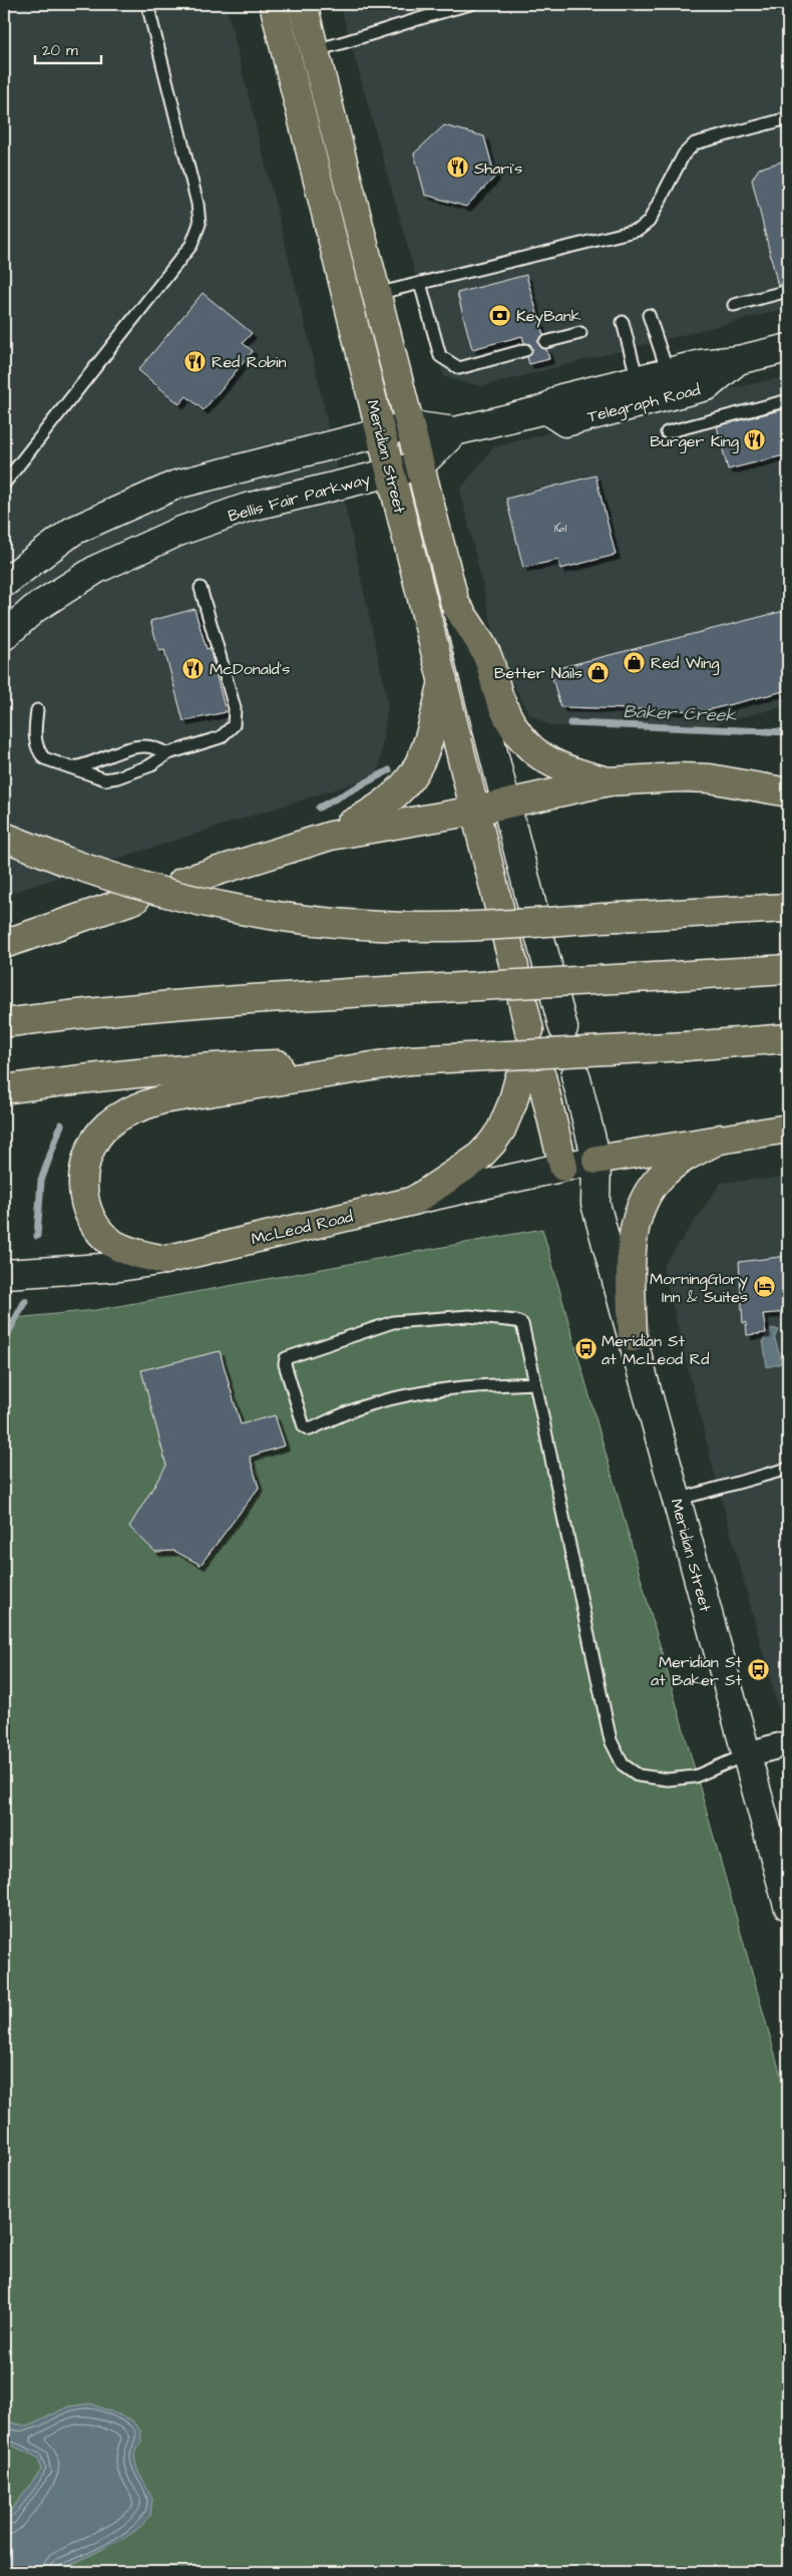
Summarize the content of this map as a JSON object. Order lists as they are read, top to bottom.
{
  "streets": {
    "highway": ["Meridian Street", "McLeod Road"],
    "main road": ["Telegraph Road", "Bellis Fair Parkway"]
  },
  "crossings": [
    ["Meridian Street", "Bellis Fair Parkway"],
    ["Meridian Street", "McLeod Road"]
  ],
  "water": ["Baker Creek"],
  "places": {
    "restaurant": [
      "Shari's",
      "Red Robin",
      "Burger King",
      "McDonald's"
    ],
    "bank": ["KeyBank"],
    "shop": ["Red Wing", "Better Nails"],
    "hotel": ["MorningGlory Inn & Suites"],
    "bus stop": ["Meridian St at McLeod Rd", "Meridian St at Baker St"]
  },
  "house_numbers": ["161"],
  "scale_bar": "20 m"
}
